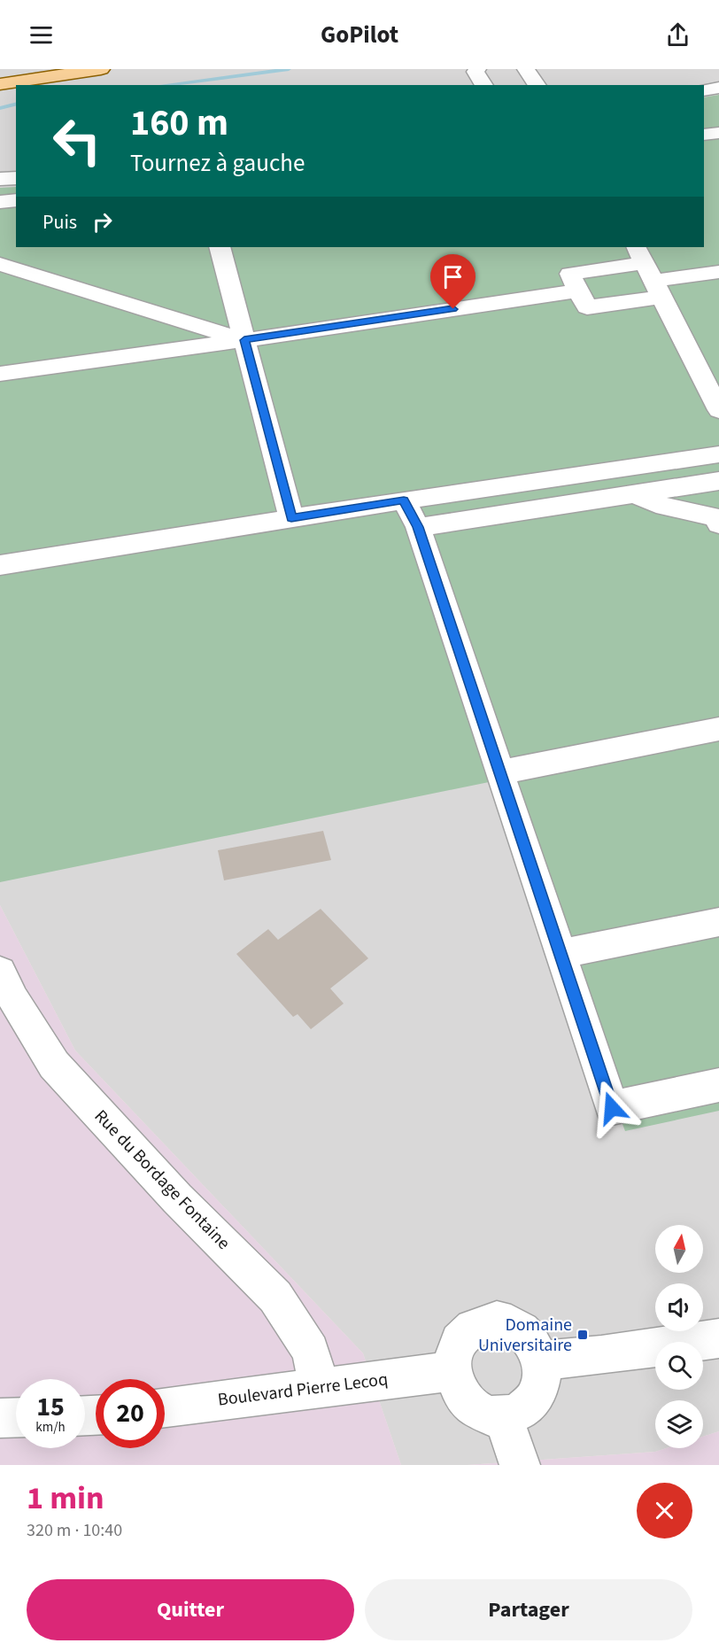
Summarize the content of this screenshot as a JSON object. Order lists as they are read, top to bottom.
{
  "streets": {
    "street": ["Rue du Bordage Fontaine", "Boulevard Pierre Lecoq"]
  },
  "crossings": [
    ["Rue du Bordage Fontaine", "Boulevard Pierre Lecoq"]
  ],
  "places": {
    "transit": ["Domaine Universitaire"]
  },
  "north": "top",
  "page": {
    "header": "GoPilot",
    "turn": ["160 m", "Tournez à gauche"],
    "then": "Puis",
    "speed": "15 km/h",
    "limit": "20",
    "heading": ["1 min", "320 m · 10:40"],
    "buttons": ["Quitter", "Partager"]
  }
}
